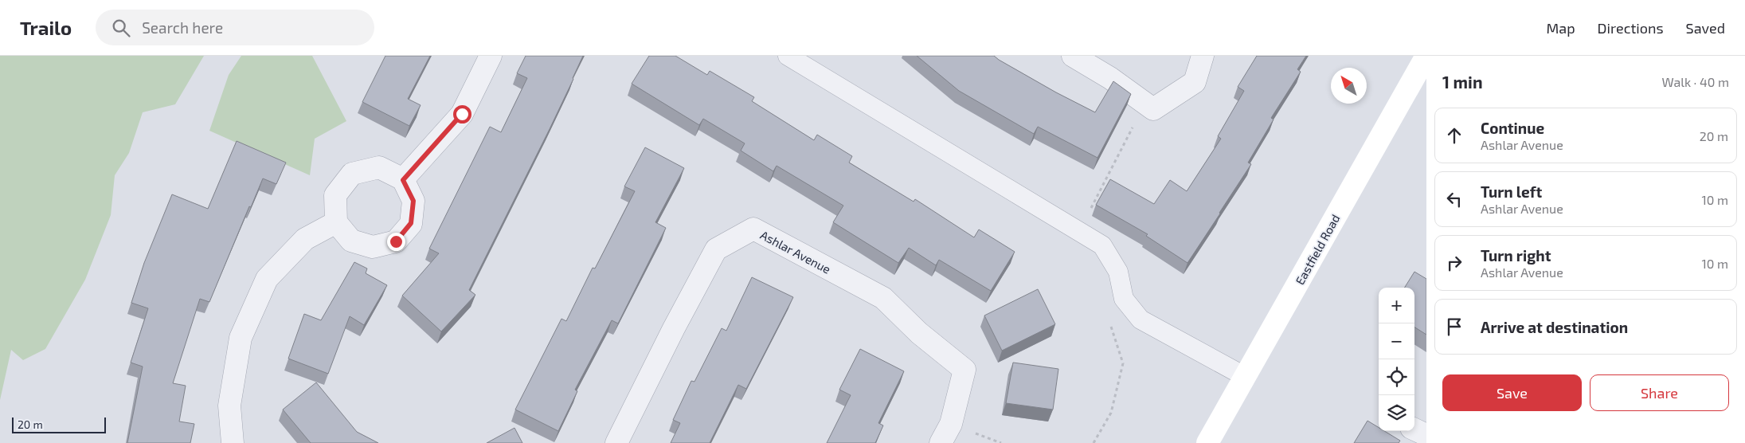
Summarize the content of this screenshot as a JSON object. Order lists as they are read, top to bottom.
{
  "streets": {
    "street": ["Eastfield Road", "Ashlar Avenue"]
  },
  "scale_bar": "20 m",
  "north": "top left",
  "page": {
    "header": "Trailo",
    "search": "Search here",
    "nav": ["Map", "Directions", "Saved"],
    "heading": ["1 min", "Walk · 40 m"],
    "list": [
      ["Continue", "Ashlar Avenue", "20 m"],
      ["Turn left", "Ashlar Avenue", "10 m"],
      ["Turn right", "Ashlar Avenue", "10 m"],
      "Arrive at destination"
    ],
    "map_buttons": ["+", "−"],
    "buttons": ["Save", "Share"],
    "scale": "20 m"
  }
}
